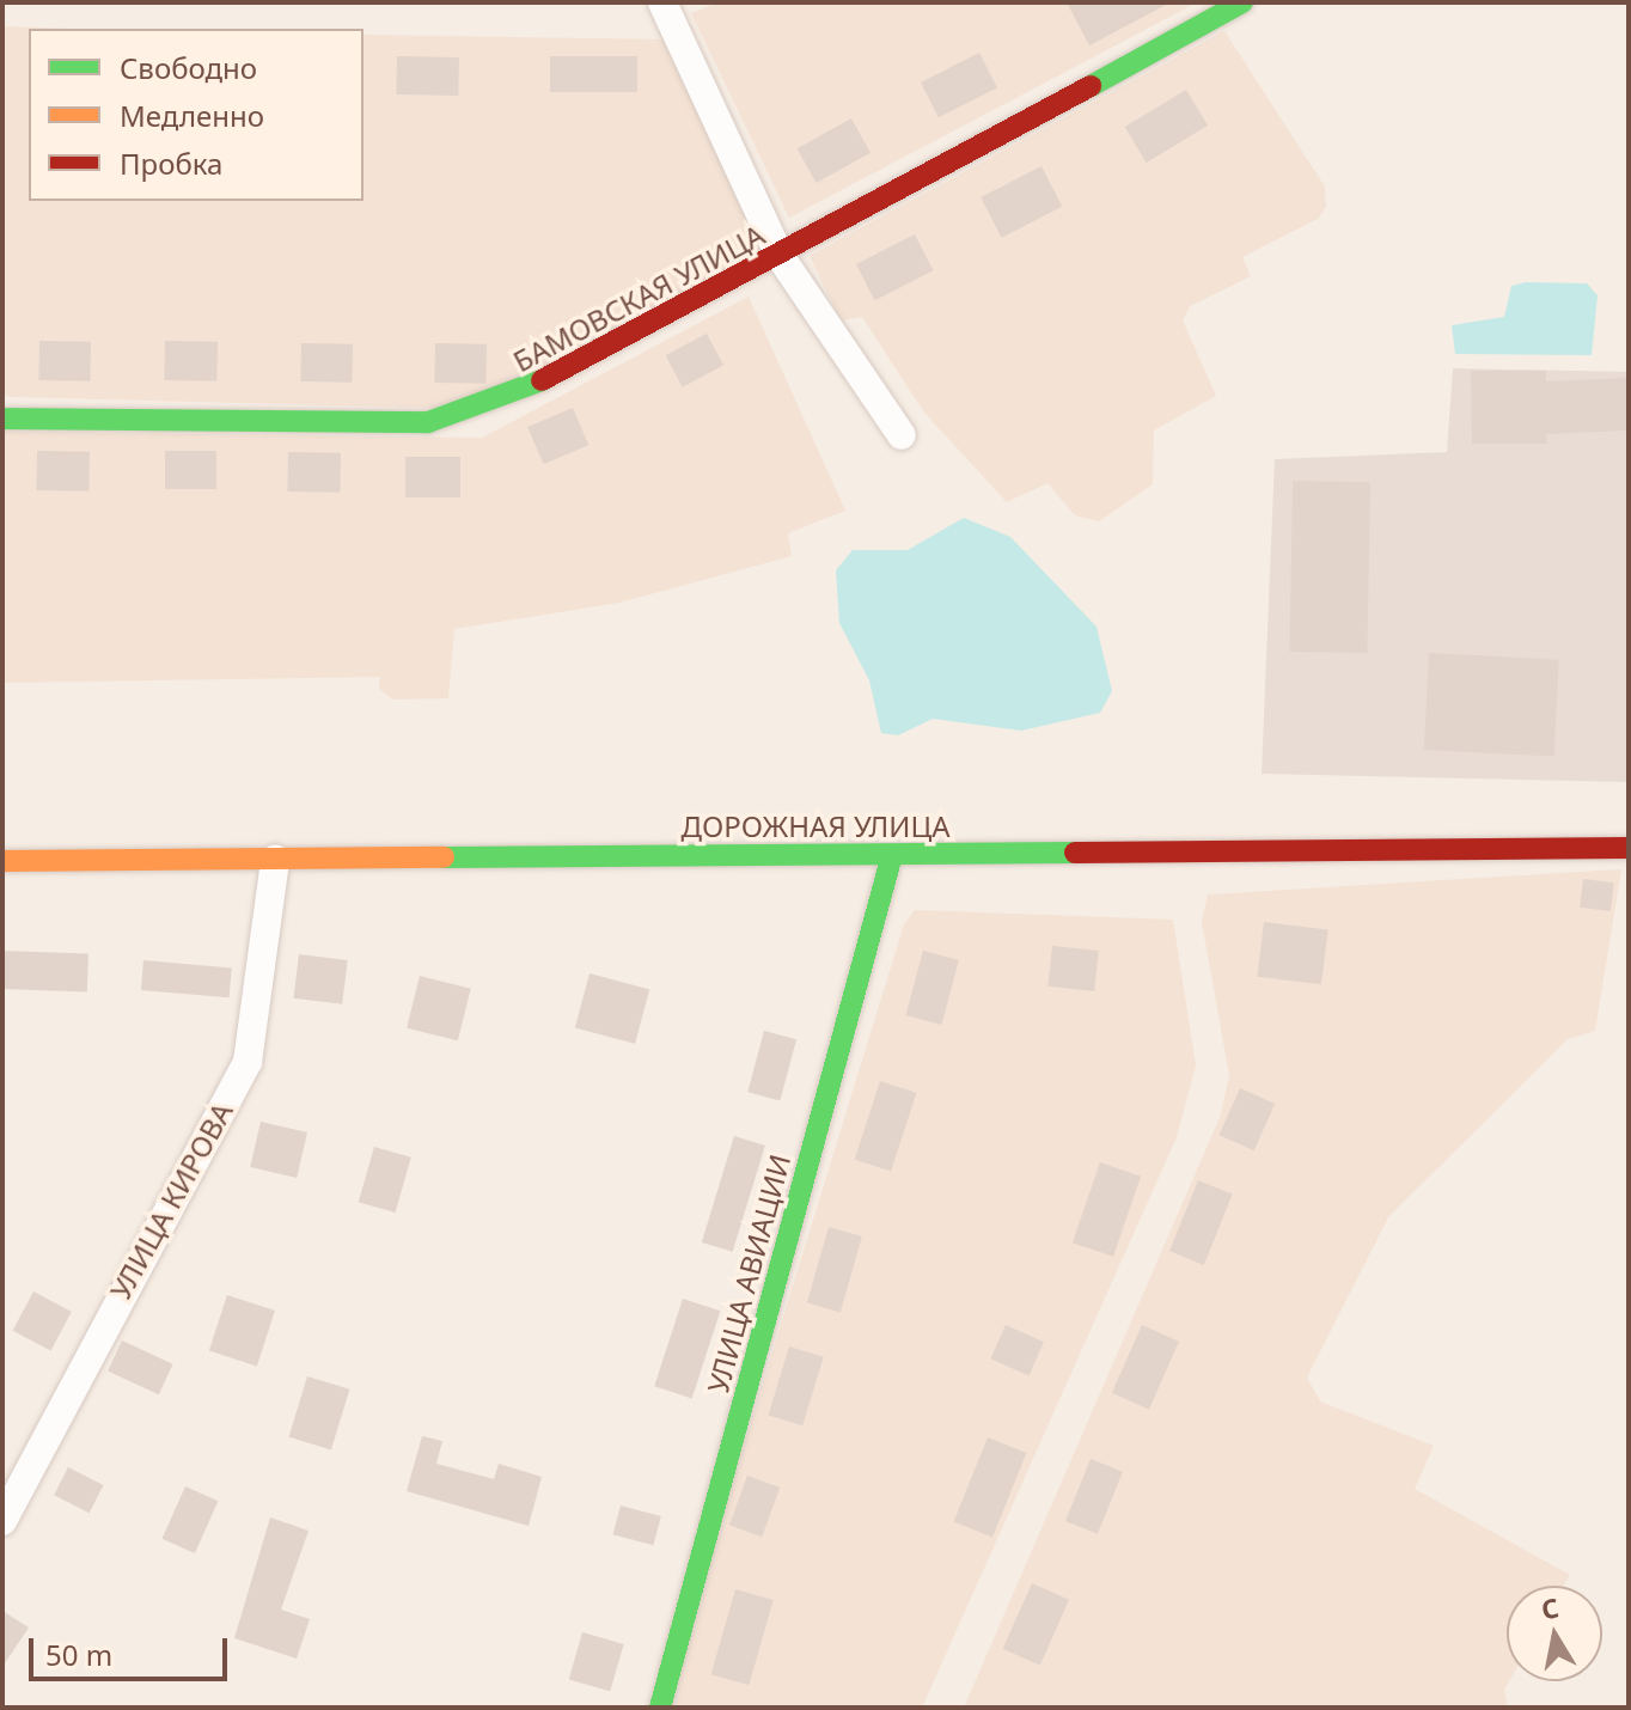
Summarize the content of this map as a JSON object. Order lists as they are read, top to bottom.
{
  "streets": {
    "main road": ["БАМОВСКАЯ УЛИЦА", "ДОРОЖНАЯ УЛИЦА", "УЛИЦА АВИАЦИИ"],
    "street": ["УЛИЦА КИРОВА"]
  },
  "crossings": [
    ["ДОРОЖНАЯ УЛИЦА", "УЛИЦА КИРОВА"],
    ["ДОРОЖНАЯ УЛИЦА", "УЛИЦА АВИАЦИИ"]
  ],
  "legend": ["Свободно", "Медленно", "Пробка"],
  "scale_bar": "50 m",
  "north": "top"
}
